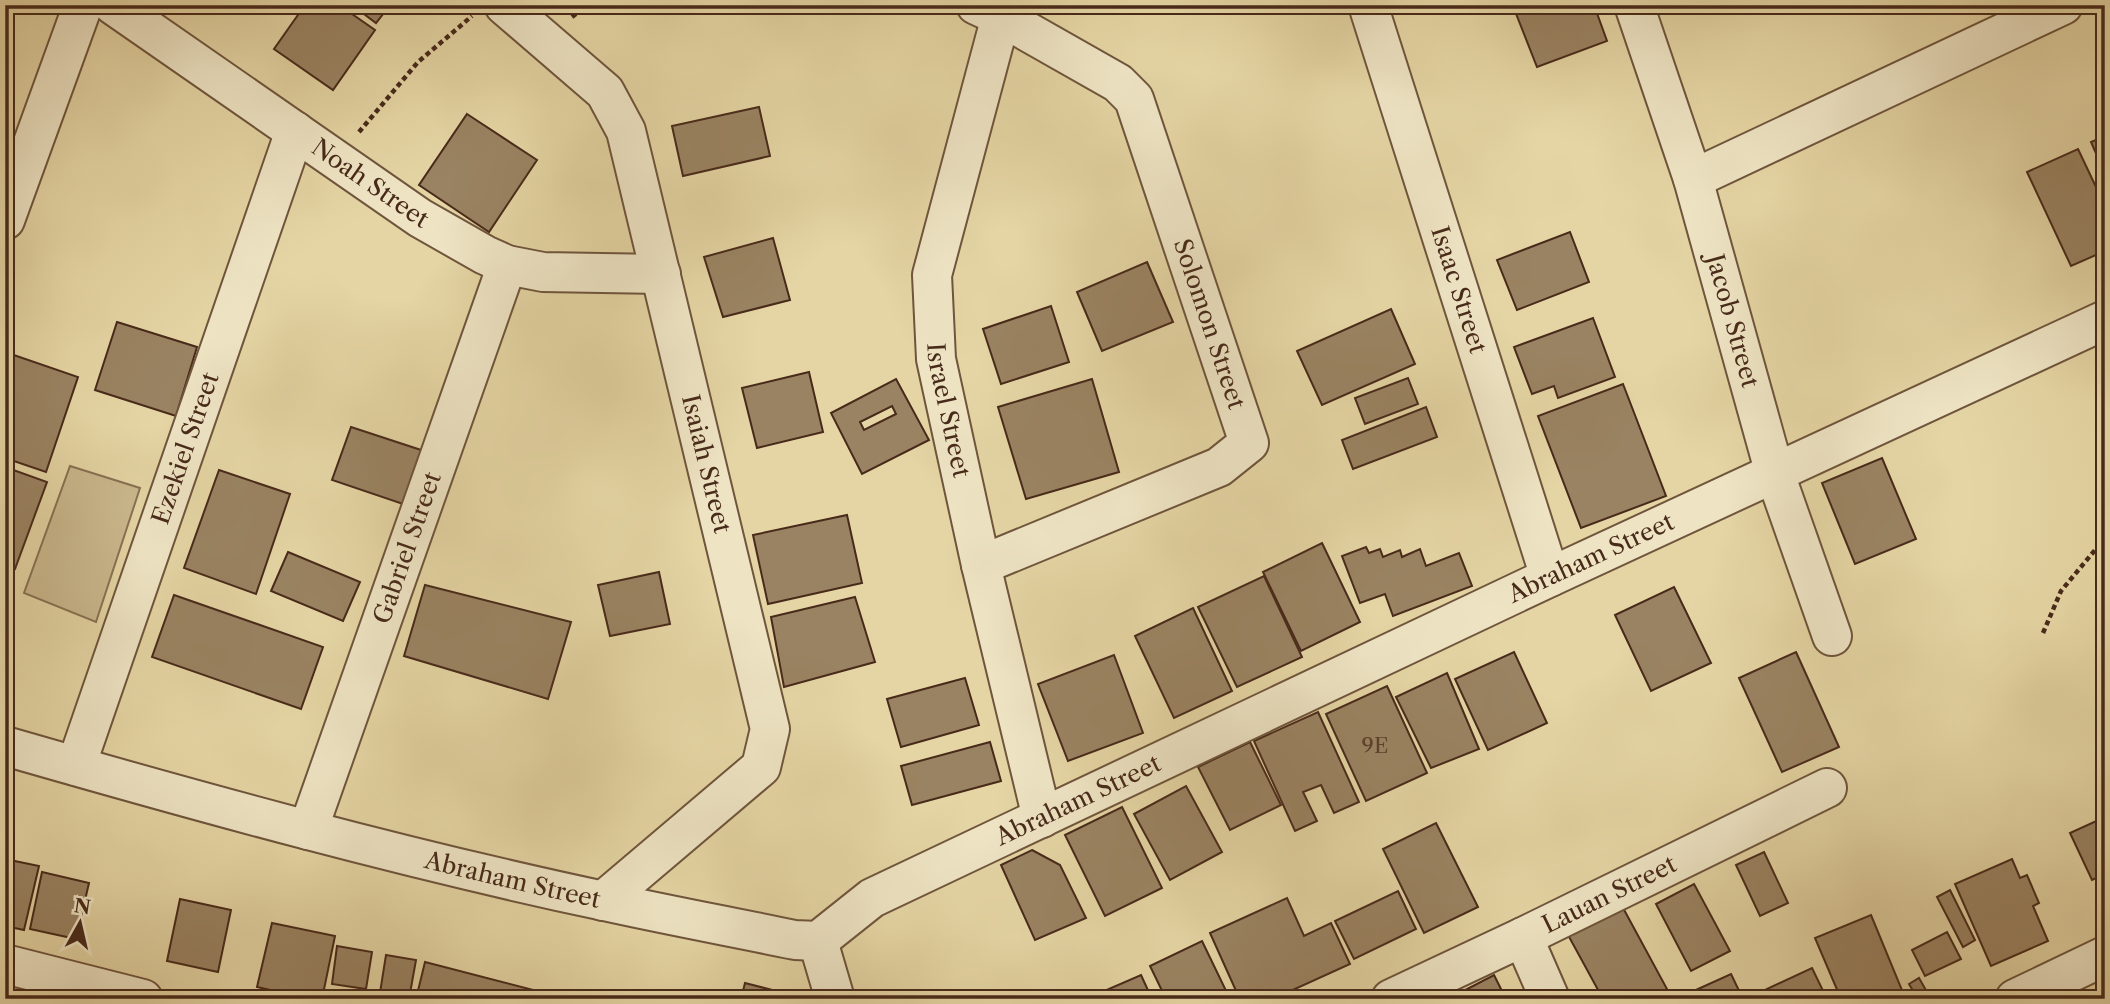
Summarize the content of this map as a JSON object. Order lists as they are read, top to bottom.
{
  "streets": {
    "street": [
      "Noah Street",
      "Isaac Street",
      "Jacob Street",
      "Solomon Street",
      "Israel Street",
      "Ezekiel Street",
      "Isaiah Street",
      "Gabriel Street",
      "Abraham Street",
      "Lauan Street"
    ]
  },
  "crossings": [
    ["Noah Street", "Ezekiel Street"],
    ["Noah Street", "Isaiah Street"],
    ["Noah Street", "Gabriel Street"],
    ["Isaac Street", "Abraham Street"],
    ["Jacob Street", "Abraham Street"],
    ["Solomon Street", "Israel Street"],
    ["Israel Street", "Abraham Street"],
    ["Ezekiel Street", "Abraham Street"],
    ["Isaiah Street", "Abraham Street"],
    ["Gabriel Street", "Abraham Street"]
  ],
  "house_numbers": ["9E"],
  "north": "top"
}
